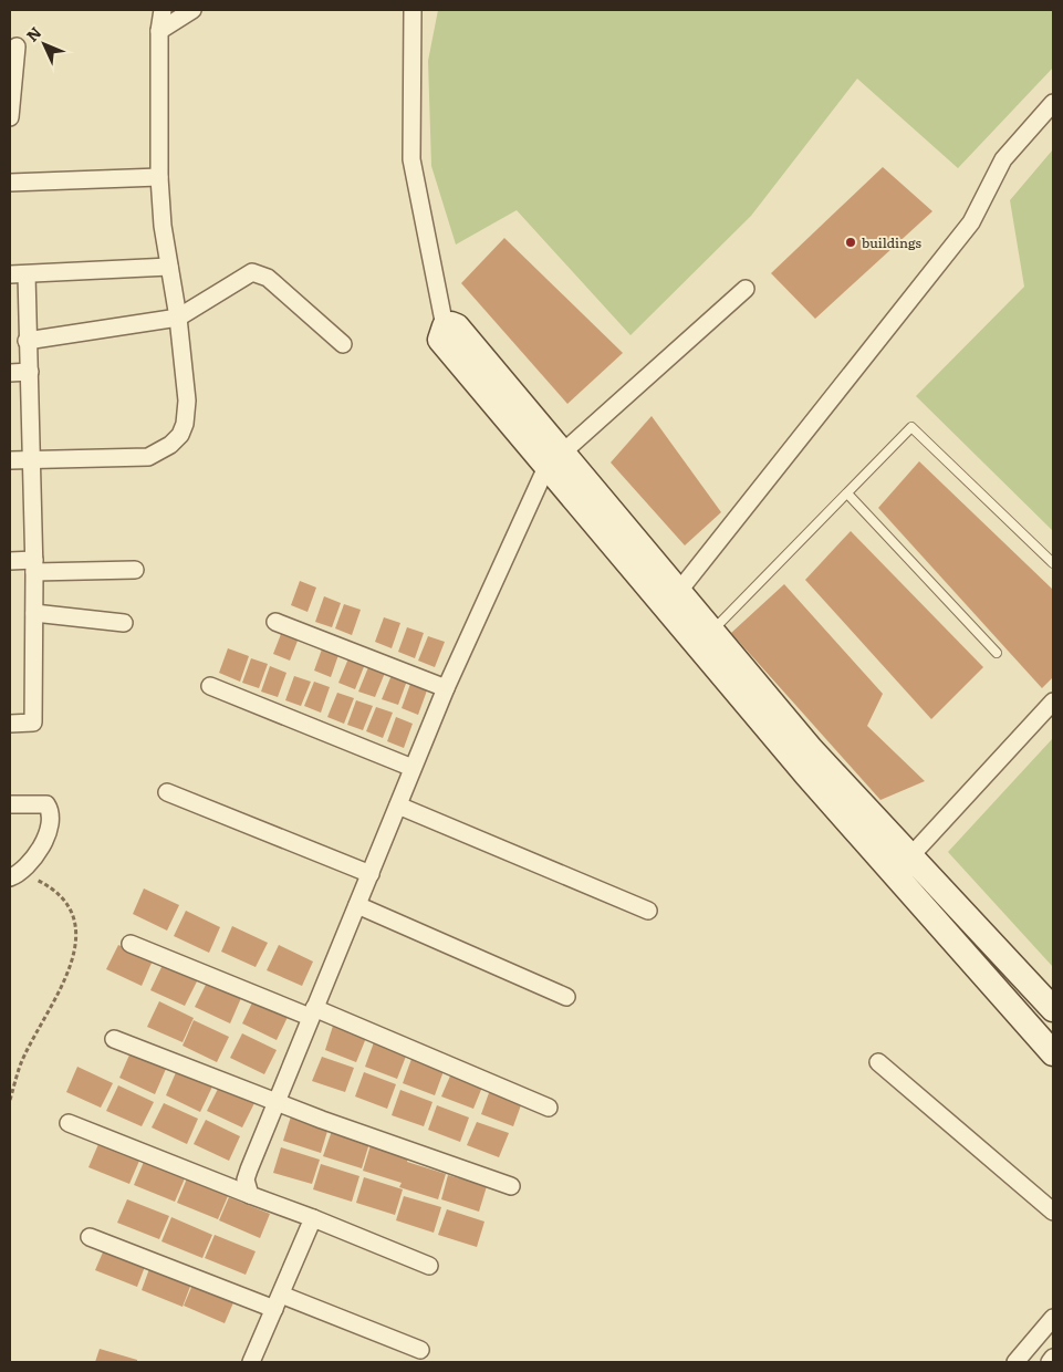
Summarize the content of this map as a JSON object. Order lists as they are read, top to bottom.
{
  "places": ["buildings"],
  "north": "top left"
}
